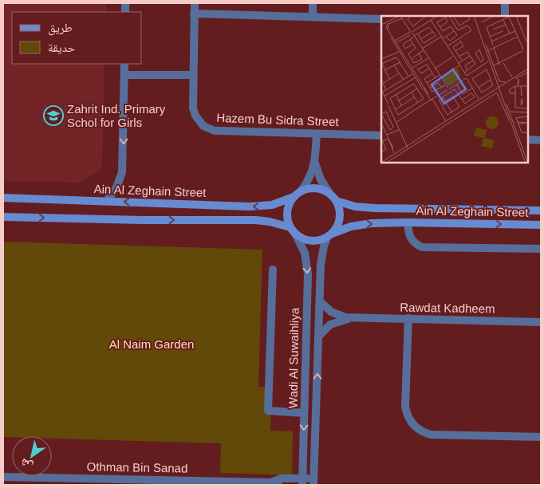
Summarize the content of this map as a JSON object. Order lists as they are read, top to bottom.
{
  "streets": {
    "street": [
      "Hazem Bu Sidra Street",
      "Ain Al Zeghain Street",
      "Rawdat Kadheem",
      "Wadi Al Suwaihliya",
      "Othman Bin Sanad"
    ]
  },
  "crossings": [
    ["Ain Al Zeghain Street", "Wadi Al Suwaihliya"],
    ["Rawdat Kadheem", "Wadi Al Suwaihliya"],
    ["Wadi Al Suwaihliya", "Othman Bin Sanad"]
  ],
  "parks": ["Al Naim Garden"],
  "places": {
    "school or university": ["Zahrit Ind. Primary Schol for Girls"]
  },
  "legend": ["طريق", "حديقة"],
  "north": "bottom left"
}
